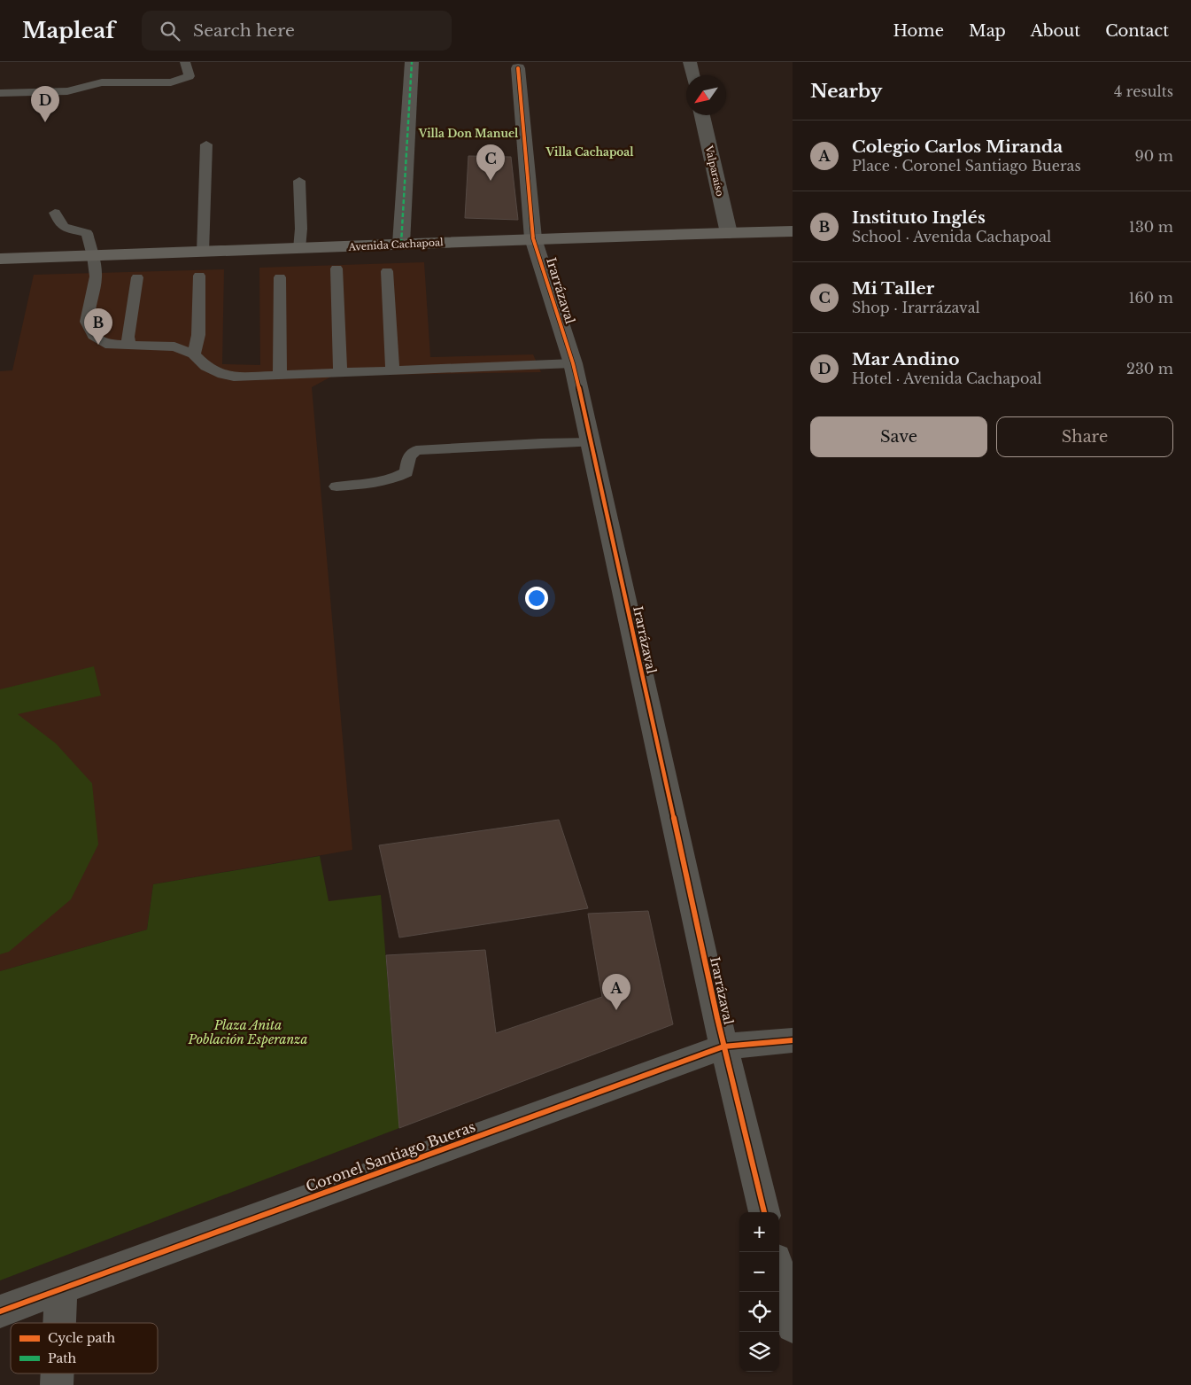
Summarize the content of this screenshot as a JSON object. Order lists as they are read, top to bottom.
{
  "streets": {
    "main road": ["Avenida Cachapoal"],
    "street": ["Valparaíso", "Irarrázaval", "Coronel Santiago Bueras"]
  },
  "crossings": [
    ["Valparaíso", "Avenida Cachapoal"],
    ["Avenida Cachapoal", "Irarrázaval"],
    ["Irarrázaval", "Coronel Santiago Bueras"]
  ],
  "districts": ["Villa Don Manuel", "Villa Cachapoal"],
  "parks": ["Plaza Anita Población Esperanza"],
  "legend": ["Cycle path", "Path"],
  "north": "bottom left",
  "page": {
    "header": "Mapleaf",
    "search": "Search here",
    "nav": [
      "Home",
      "Map",
      "About",
      "Contact"
    ],
    "heading": ["Nearby", "4 results"],
    "pins": [
      "D",
      "C",
      "B",
      "A"
    ],
    "list": [
      {
        "mark": "A",
        "name": "Colegio Carlos Miranda",
        "note": "Place · Coronel Santiago Bueras",
        "value": "90 m"
      },
      {
        "mark": "B",
        "name": "Instituto Inglés",
        "note": "School · Avenida Cachapoal",
        "value": "130 m"
      },
      {
        "mark": "C",
        "name": "Mi Taller",
        "note": "Shop · Irarrázaval",
        "value": "160 m"
      },
      {
        "mark": "D",
        "name": "Mar Andino",
        "note": "Hotel · Avenida Cachapoal",
        "value": "230 m"
      }
    ],
    "buttons": ["Save", "Share"],
    "map_buttons": ["+", "−"]
  }
}
